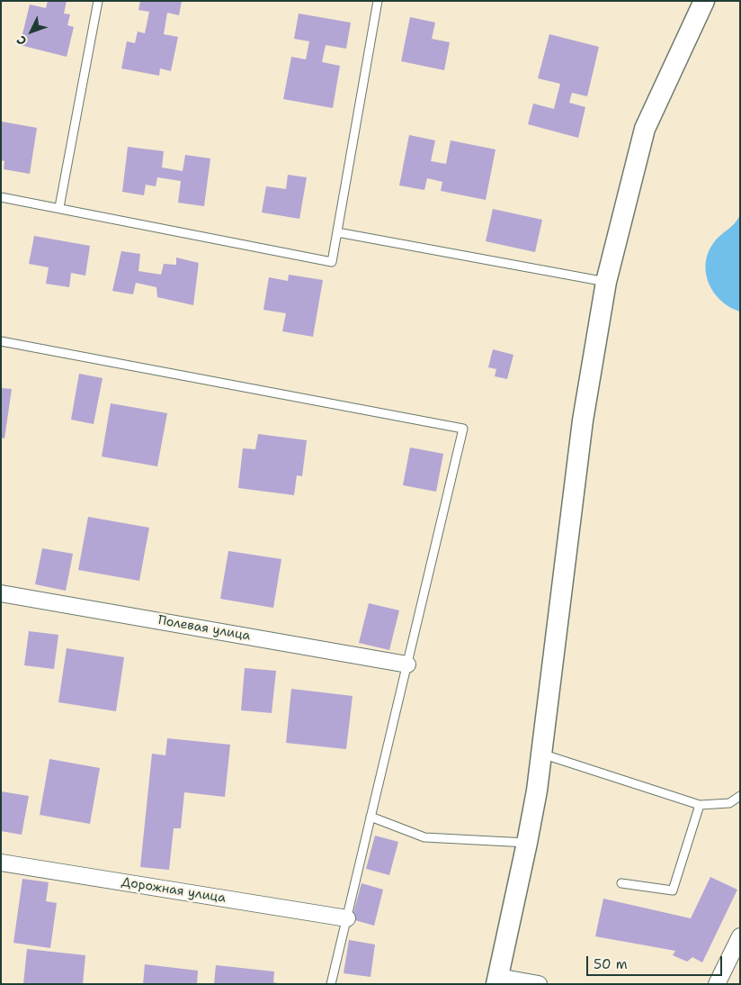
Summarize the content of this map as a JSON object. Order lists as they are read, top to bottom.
{
  "streets": {
    "street": ["Полевая улица", "Дорожная улица"]
  },
  "scale_bar": "50 m",
  "north": "bottom left"
}
